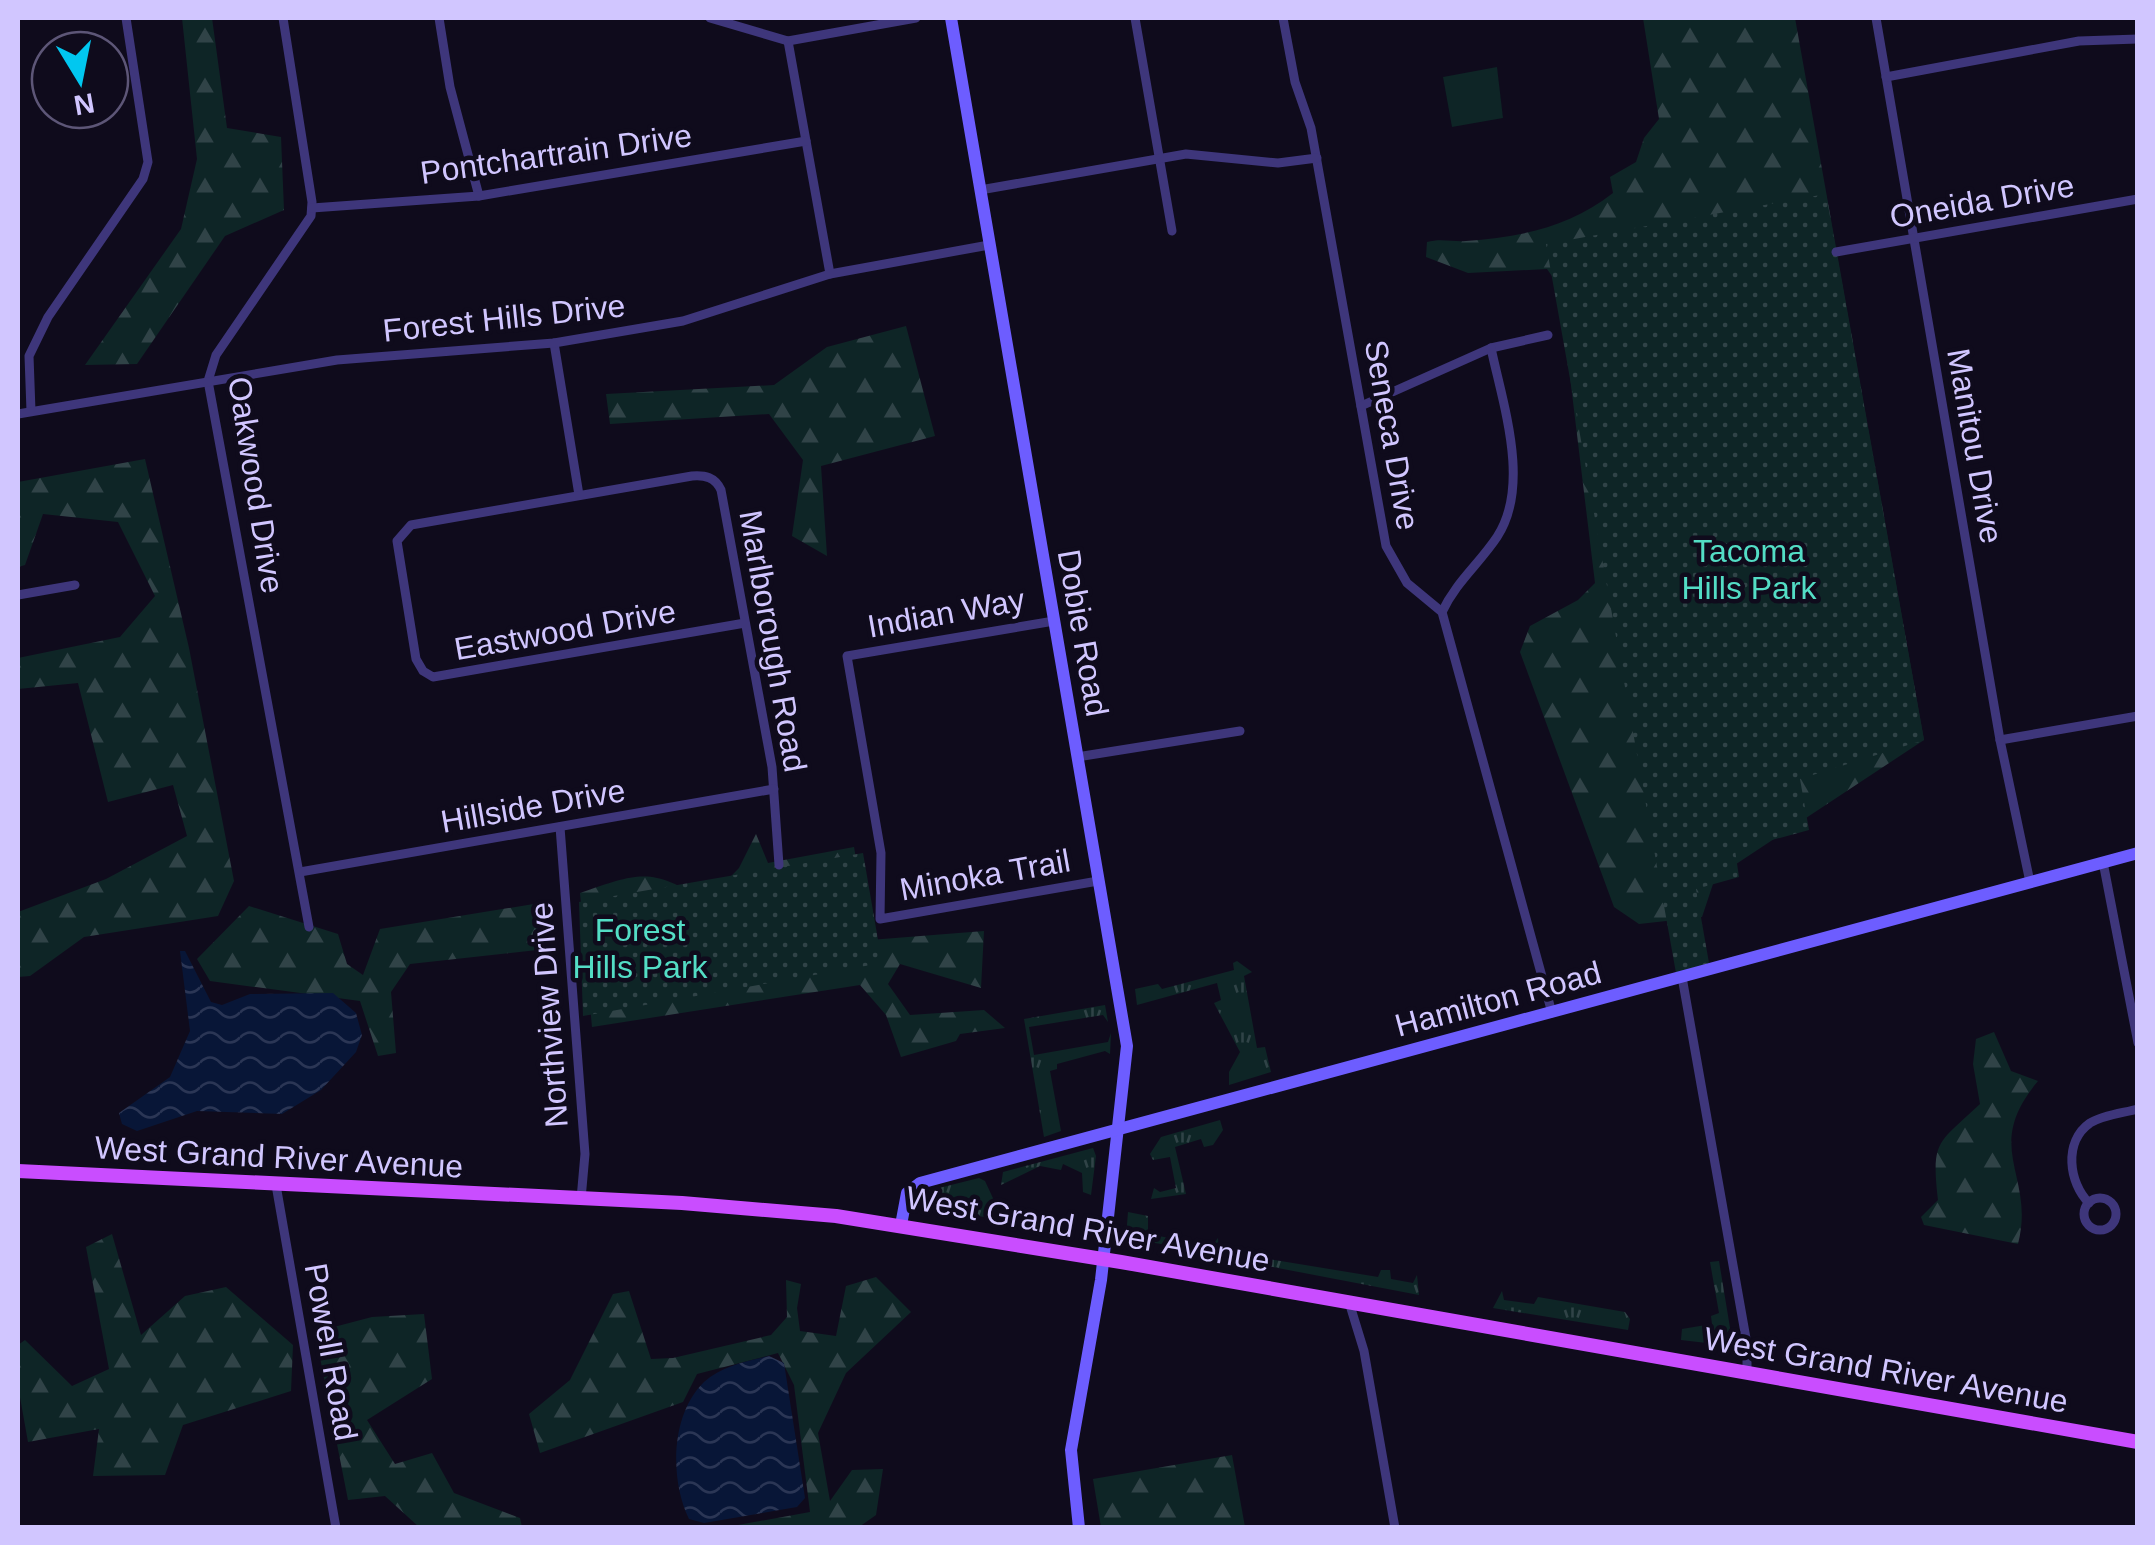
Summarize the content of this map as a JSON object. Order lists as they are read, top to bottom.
{
  "streets": {
    "main road": ["West Grand River Avenue"],
    "street": [
      "Pontchartrain Drive",
      "Oneida Drive",
      "Forest Hills Drive",
      "Seneca Drive",
      "Manitou Drive",
      "Oakwood Drive",
      "Indian Way",
      "Eastwood Drive",
      "Dobie Road",
      "Marlborough Road",
      "Hillside Drive",
      "Minoka Trail",
      "Hamilton Road",
      "Northview Drive",
      "Powell Road"
    ]
  },
  "crossings": [
    ["Pontchartrain Drive", "Oakwood Drive"],
    ["Oneida Drive", "Manitou Drive"],
    ["Forest Hills Drive", "Oakwood Drive"],
    ["Forest Hills Drive", "Dobie Road"],
    ["Manitou Drive", "Hamilton Road"],
    ["Oakwood Drive", "Hillside Drive"],
    ["Indian Way", "Dobie Road"],
    ["Indian Way", "Minoka Trail"],
    ["Eastwood Drive", "Marlborough Road"],
    ["Dobie Road", "Minoka Trail"],
    ["Dobie Road", "Hamilton Road"],
    ["Dobie Road", "West Grand River Avenue"],
    ["Marlborough Road", "Hillside Drive"],
    ["Hillside Drive", "Northview Drive"],
    ["Hamilton Road", "West Grand River Avenue"],
    ["Northview Drive", "West Grand River Avenue"],
    ["West Grand River Avenue", "Powell Road"]
  ],
  "parks": ["Tacoma Hills Park", "Forest Hills Park"],
  "north": "bottom"
}
